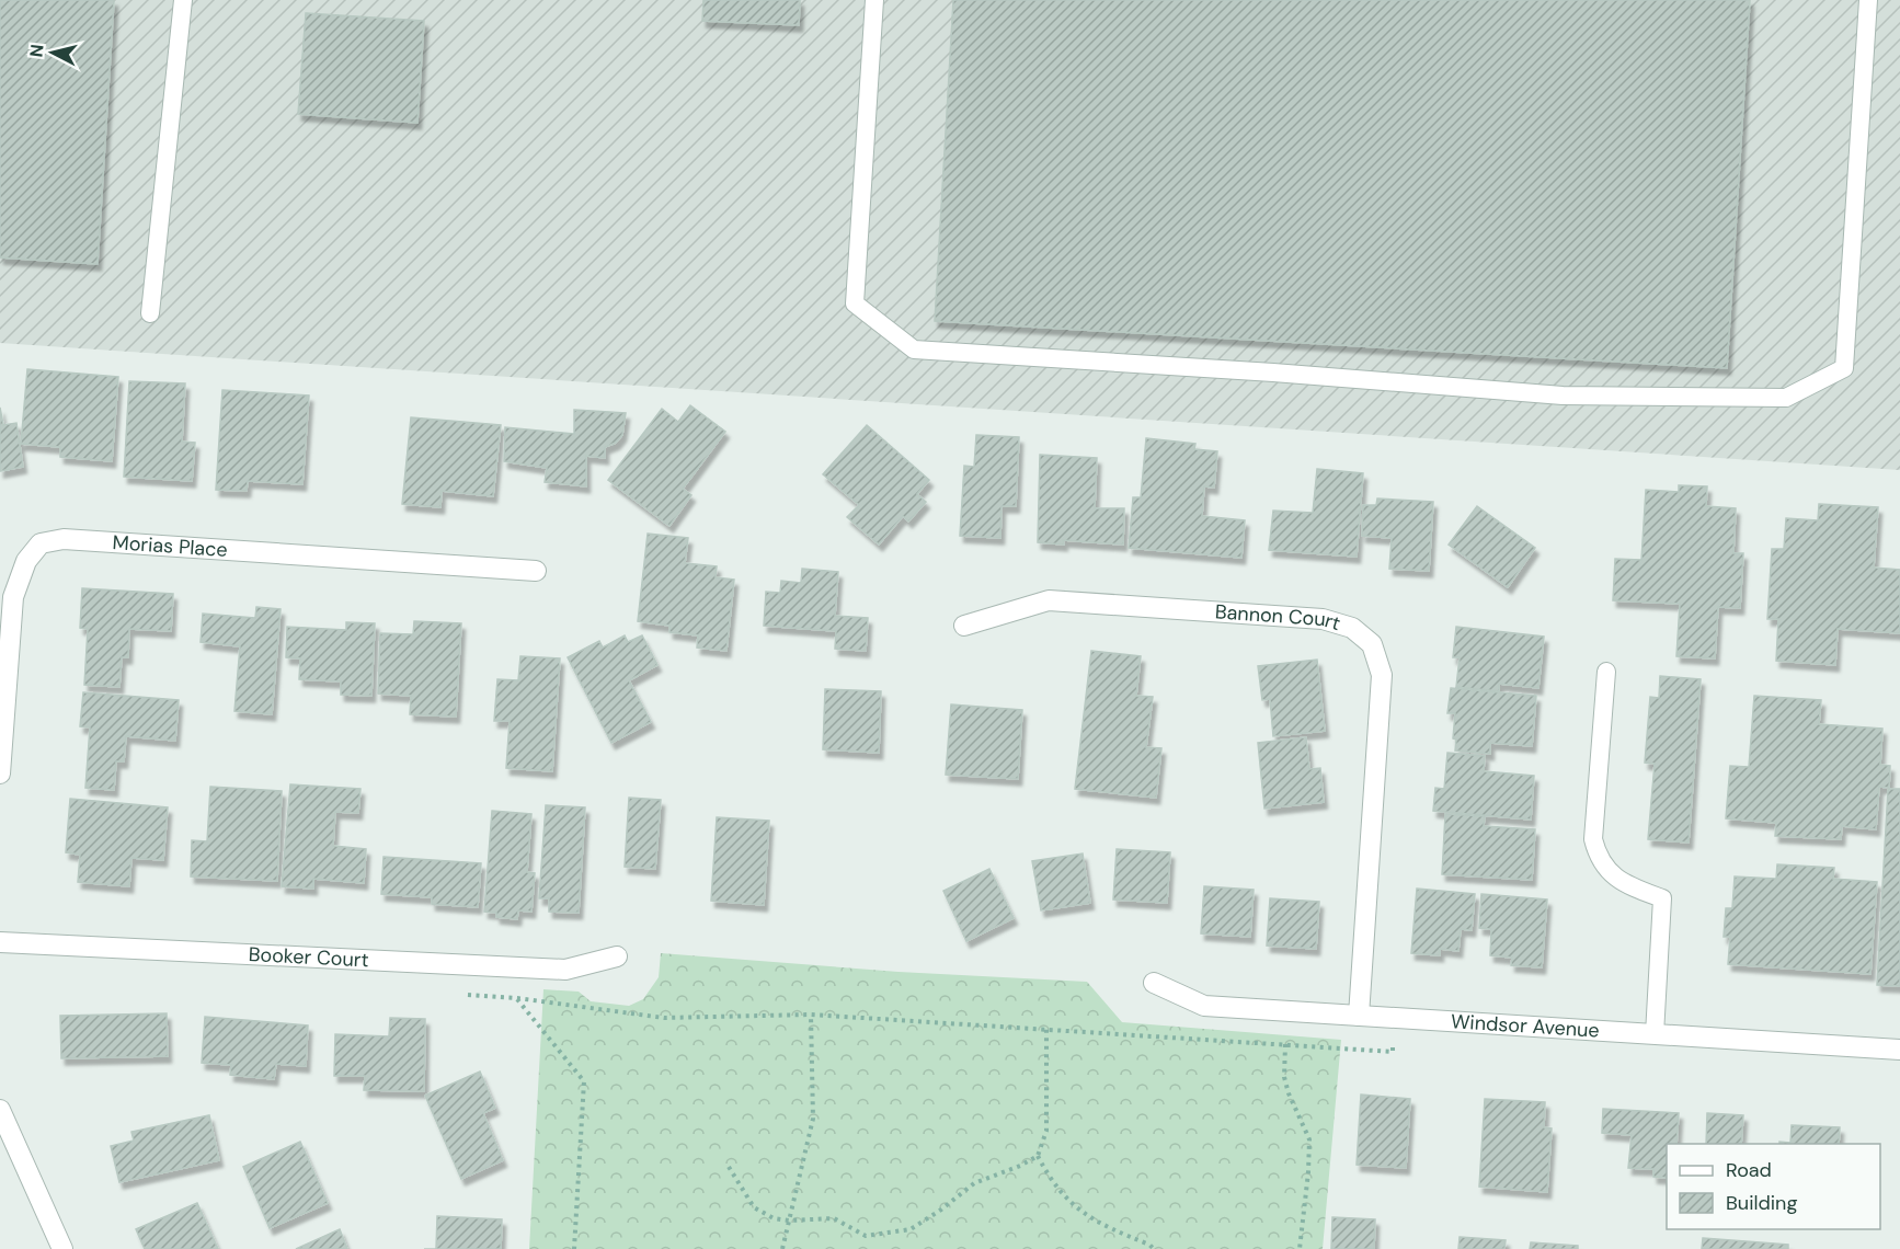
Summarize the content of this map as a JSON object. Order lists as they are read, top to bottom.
{
  "streets": {
    "street": [
      "Morias Place",
      "Bannon Court",
      "Booker Court",
      "Windsor Avenue"
    ]
  },
  "crossings": [
    ["Bannon Court", "Windsor Avenue"]
  ],
  "legend": ["Road", "Building"],
  "north": "left"
}
